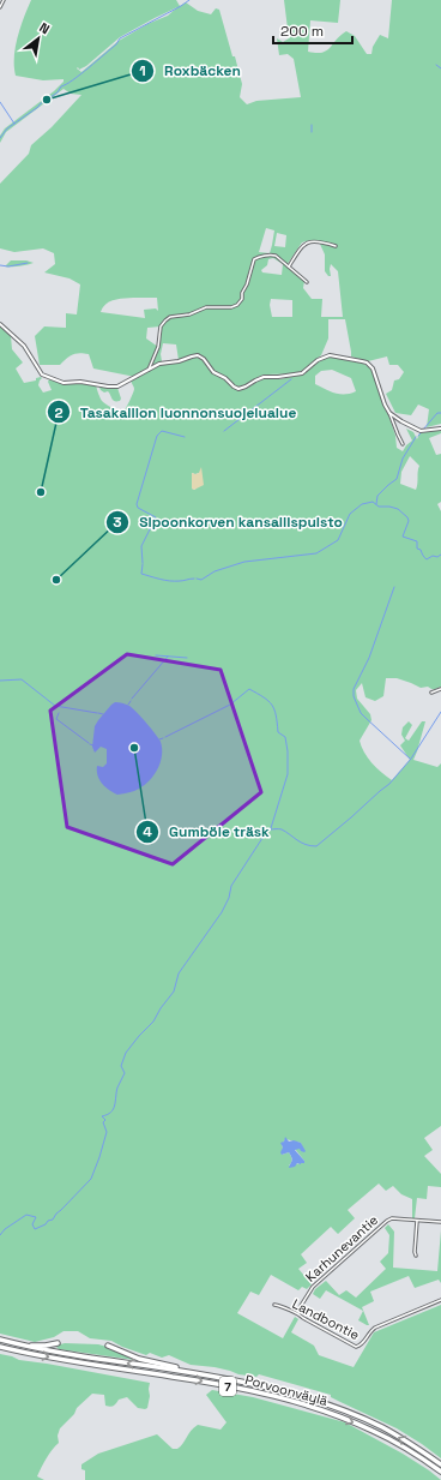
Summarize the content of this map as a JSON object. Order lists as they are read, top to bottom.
{
  "streets": {
    "highway": ["7", "Porvoonväylä"],
    "street": ["Karhunevantie", "Landbontie"]
  },
  "crossings": [
    ["Karhunevantie", "Landbontie"]
  ],
  "places": [
    "Roxbäcken",
    "Tasakallion luonnonsuojelualue",
    "Sipoonkorven kansallispuisto",
    "Gumböle träsk"
  ],
  "scale_bar": "200 m",
  "north": "top right"
}
